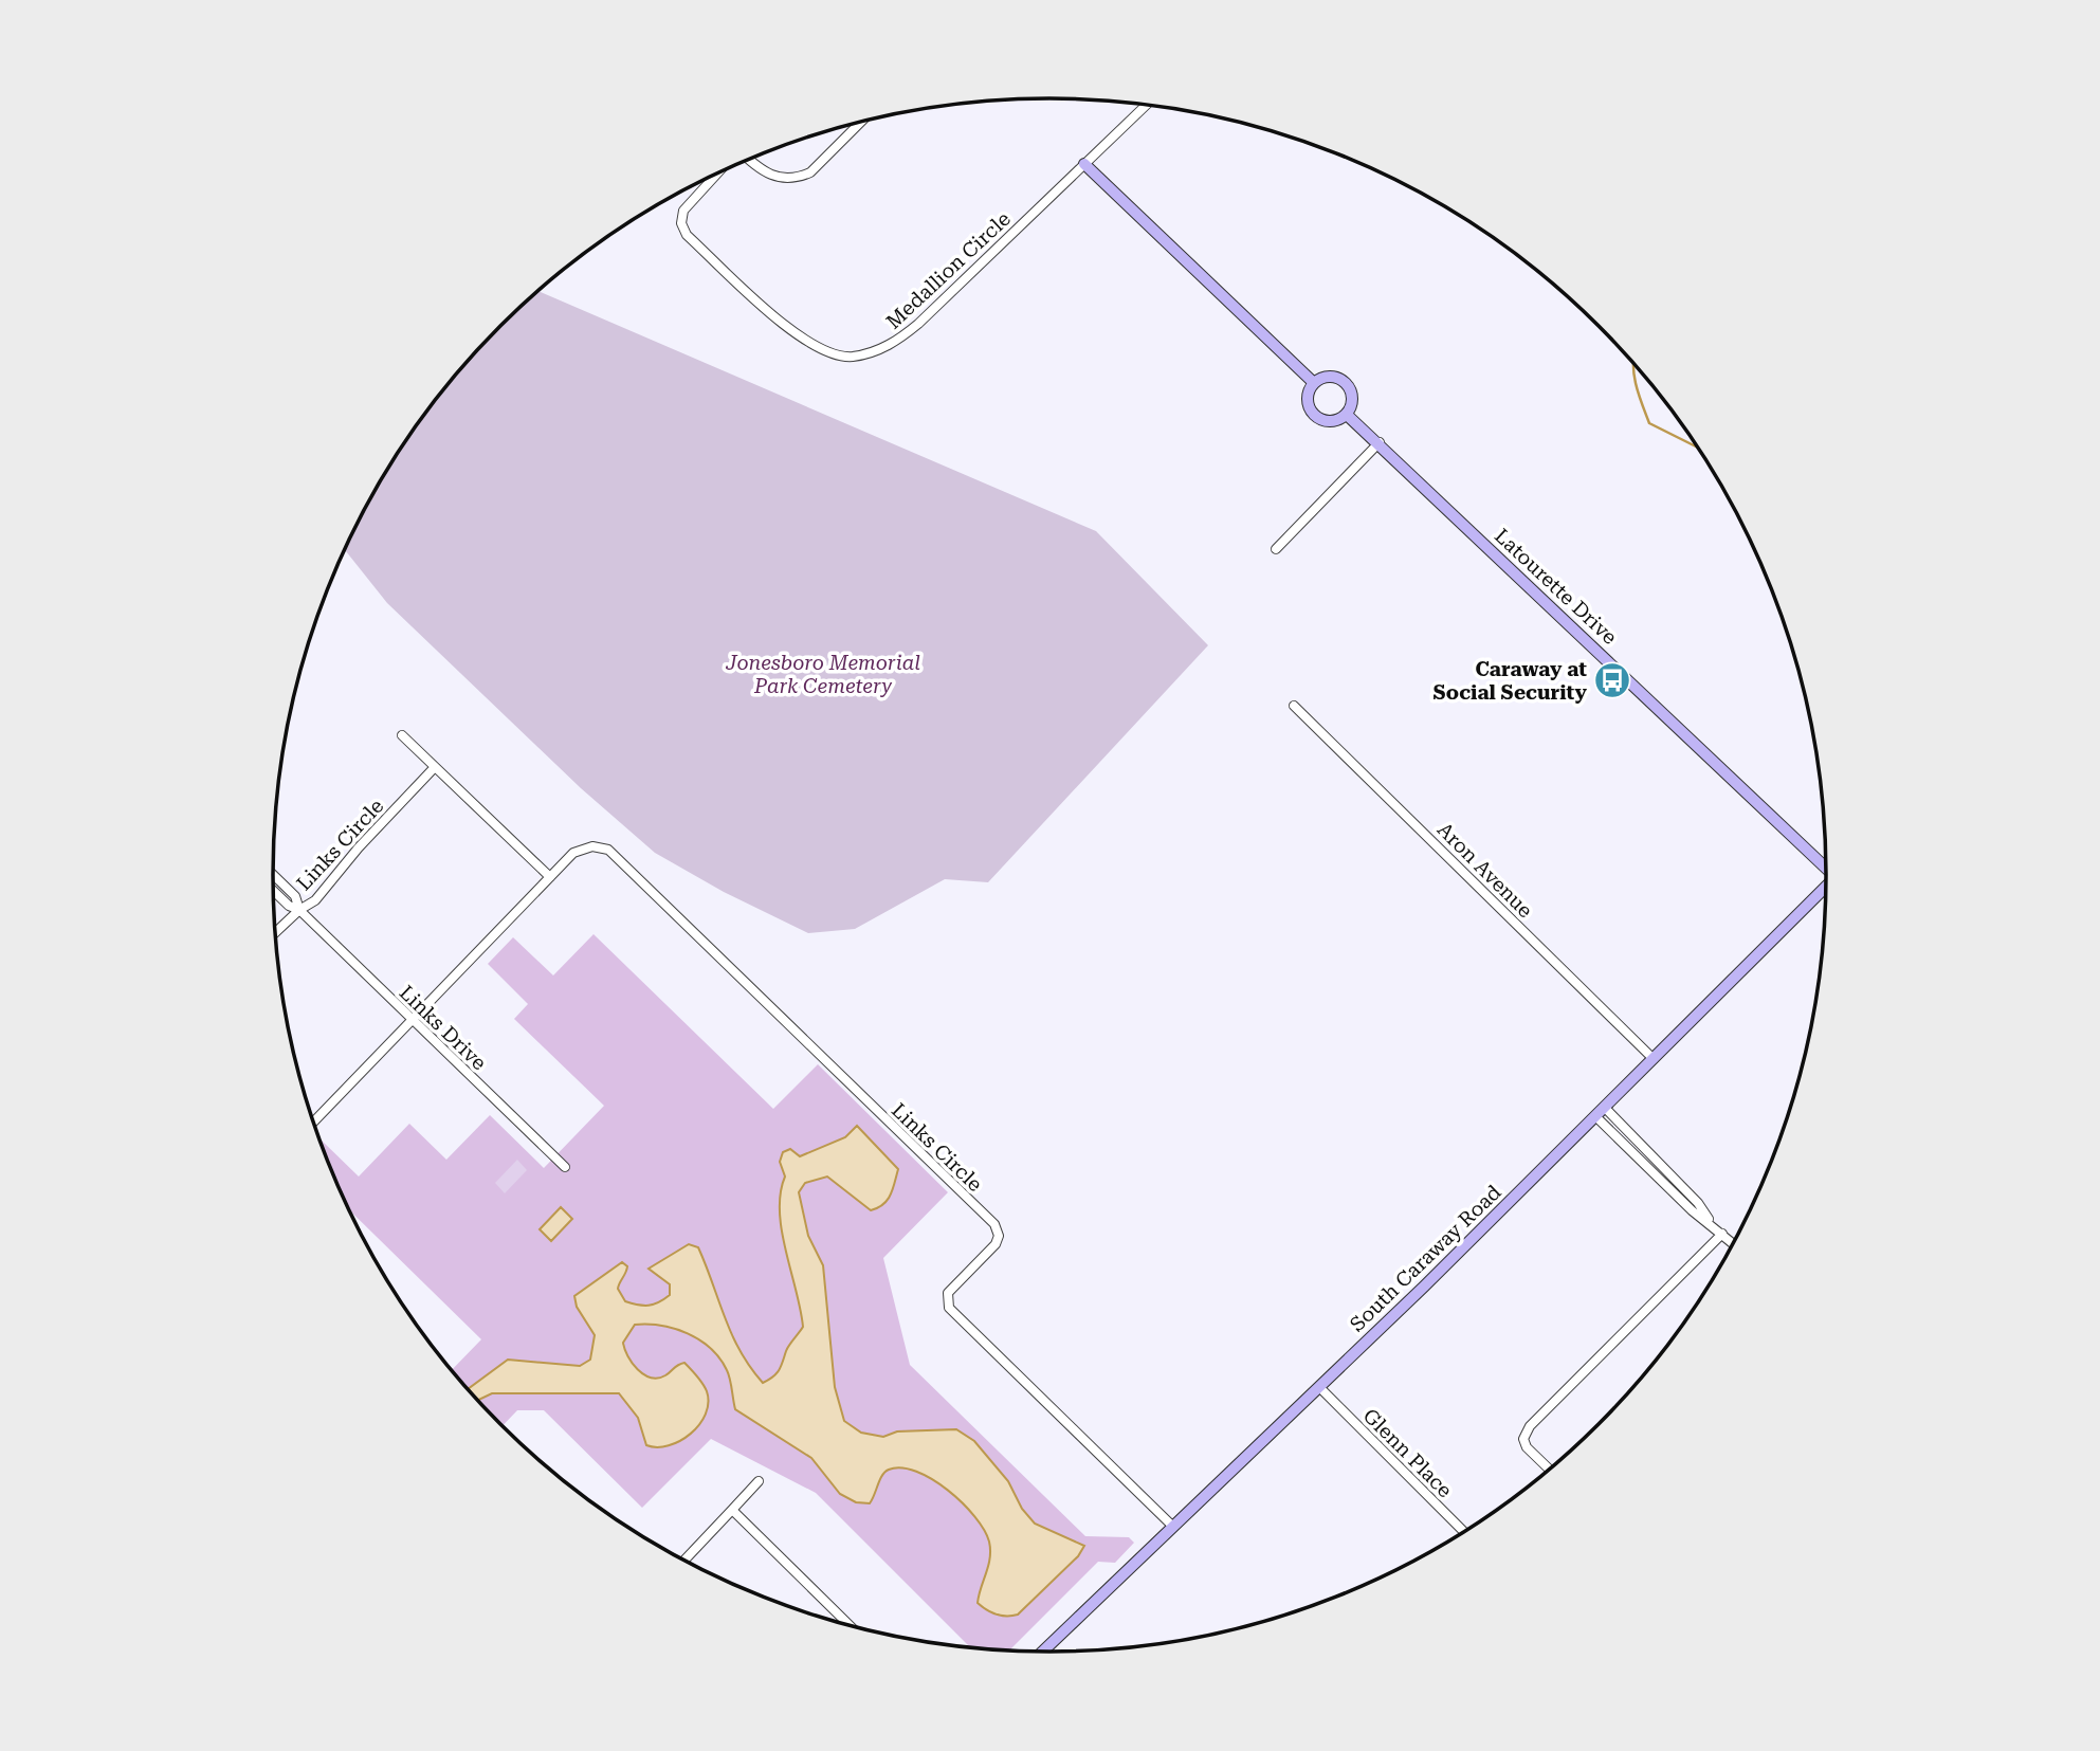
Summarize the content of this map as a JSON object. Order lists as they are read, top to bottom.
{
  "streets": {
    "street": [
      "Medallion Circle",
      "Latourette Drive",
      "Links Circle",
      "Aron Avenue",
      "Links Drive",
      "South Caraway Road",
      "Glenn Place"
    ]
  },
  "crossings": [
    ["Links Circle", "Links Drive"],
    ["Links Circle", "South Caraway Road"],
    ["Aron Avenue", "South Caraway Road"],
    ["South Caraway Road", "Glenn Place"]
  ],
  "parks": ["Jonesboro Memorial Park Cemetery"],
  "places": {
    "bus stop": ["Caraway at Social Security"]
  }
}
